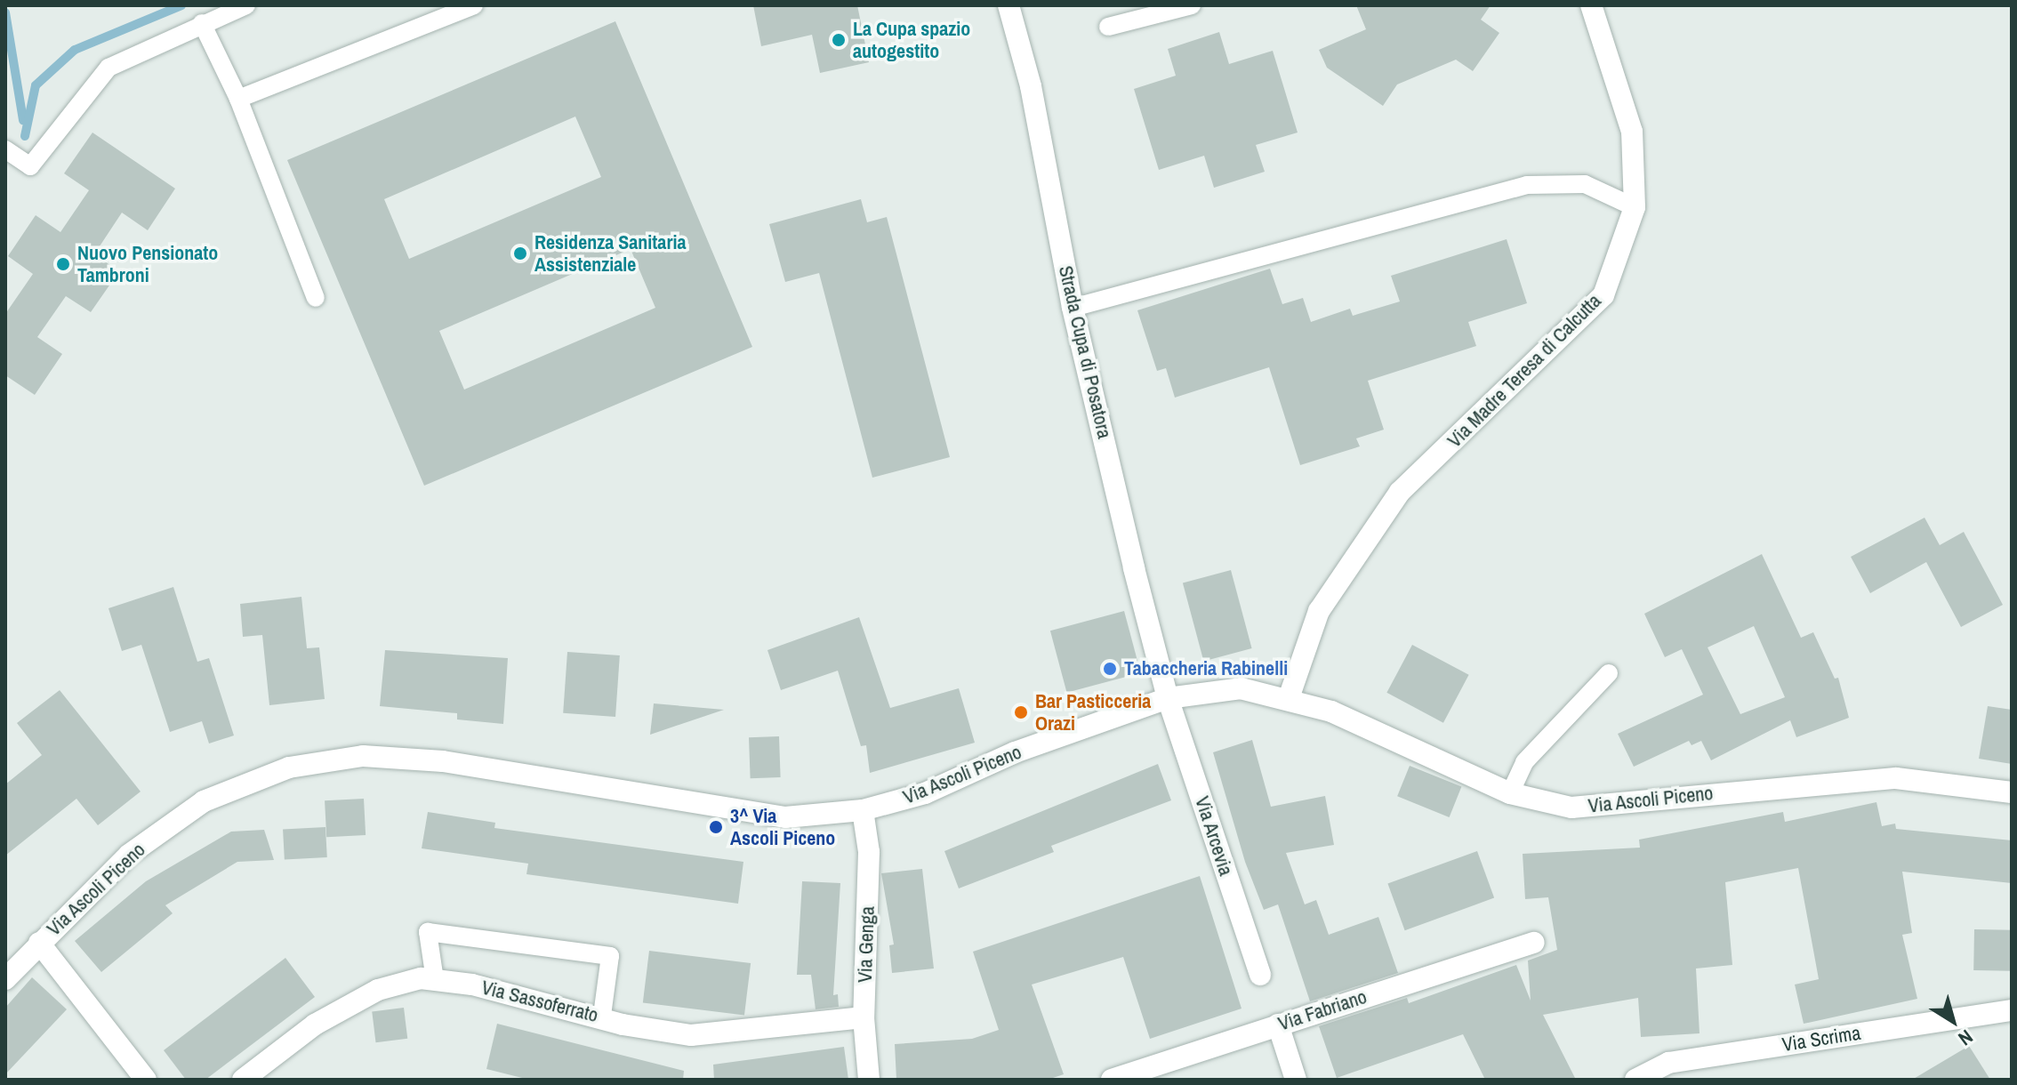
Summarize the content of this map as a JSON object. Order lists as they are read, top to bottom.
{
  "streets": {
    "street": [
      "Strada Cupa di Posatora",
      "Via Madre Teresa di Calcutta",
      "Via Ascoli Piceno",
      "Via Arcevia",
      "Via Genga",
      "Via Sassoferrato",
      "Via Fabriano",
      "Via Scrima"
    ]
  },
  "crossings": [
    ["Strada Cupa di Posatora", "Via Ascoli Piceno"],
    ["Strada Cupa di Posatora", "Via Arcevia"],
    ["Via Madre Teresa di Calcutta", "Via Ascoli Piceno"],
    ["Via Ascoli Piceno", "Via Arcevia"],
    ["Via Ascoli Piceno", "Via Genga"],
    ["Via Genga", "Via Sassoferrato"]
  ],
  "places": [
    "La Cupa spazio autogestito",
    "Residenza Sanitaria Assistenziale",
    "Nuovo Pensionato Tambroni",
    "Tabaccheria Rabinelli",
    "Bar Pasticceria Orazi",
    "3^ Via Ascoli Piceno"
  ],
  "north": "bottom right"
}
